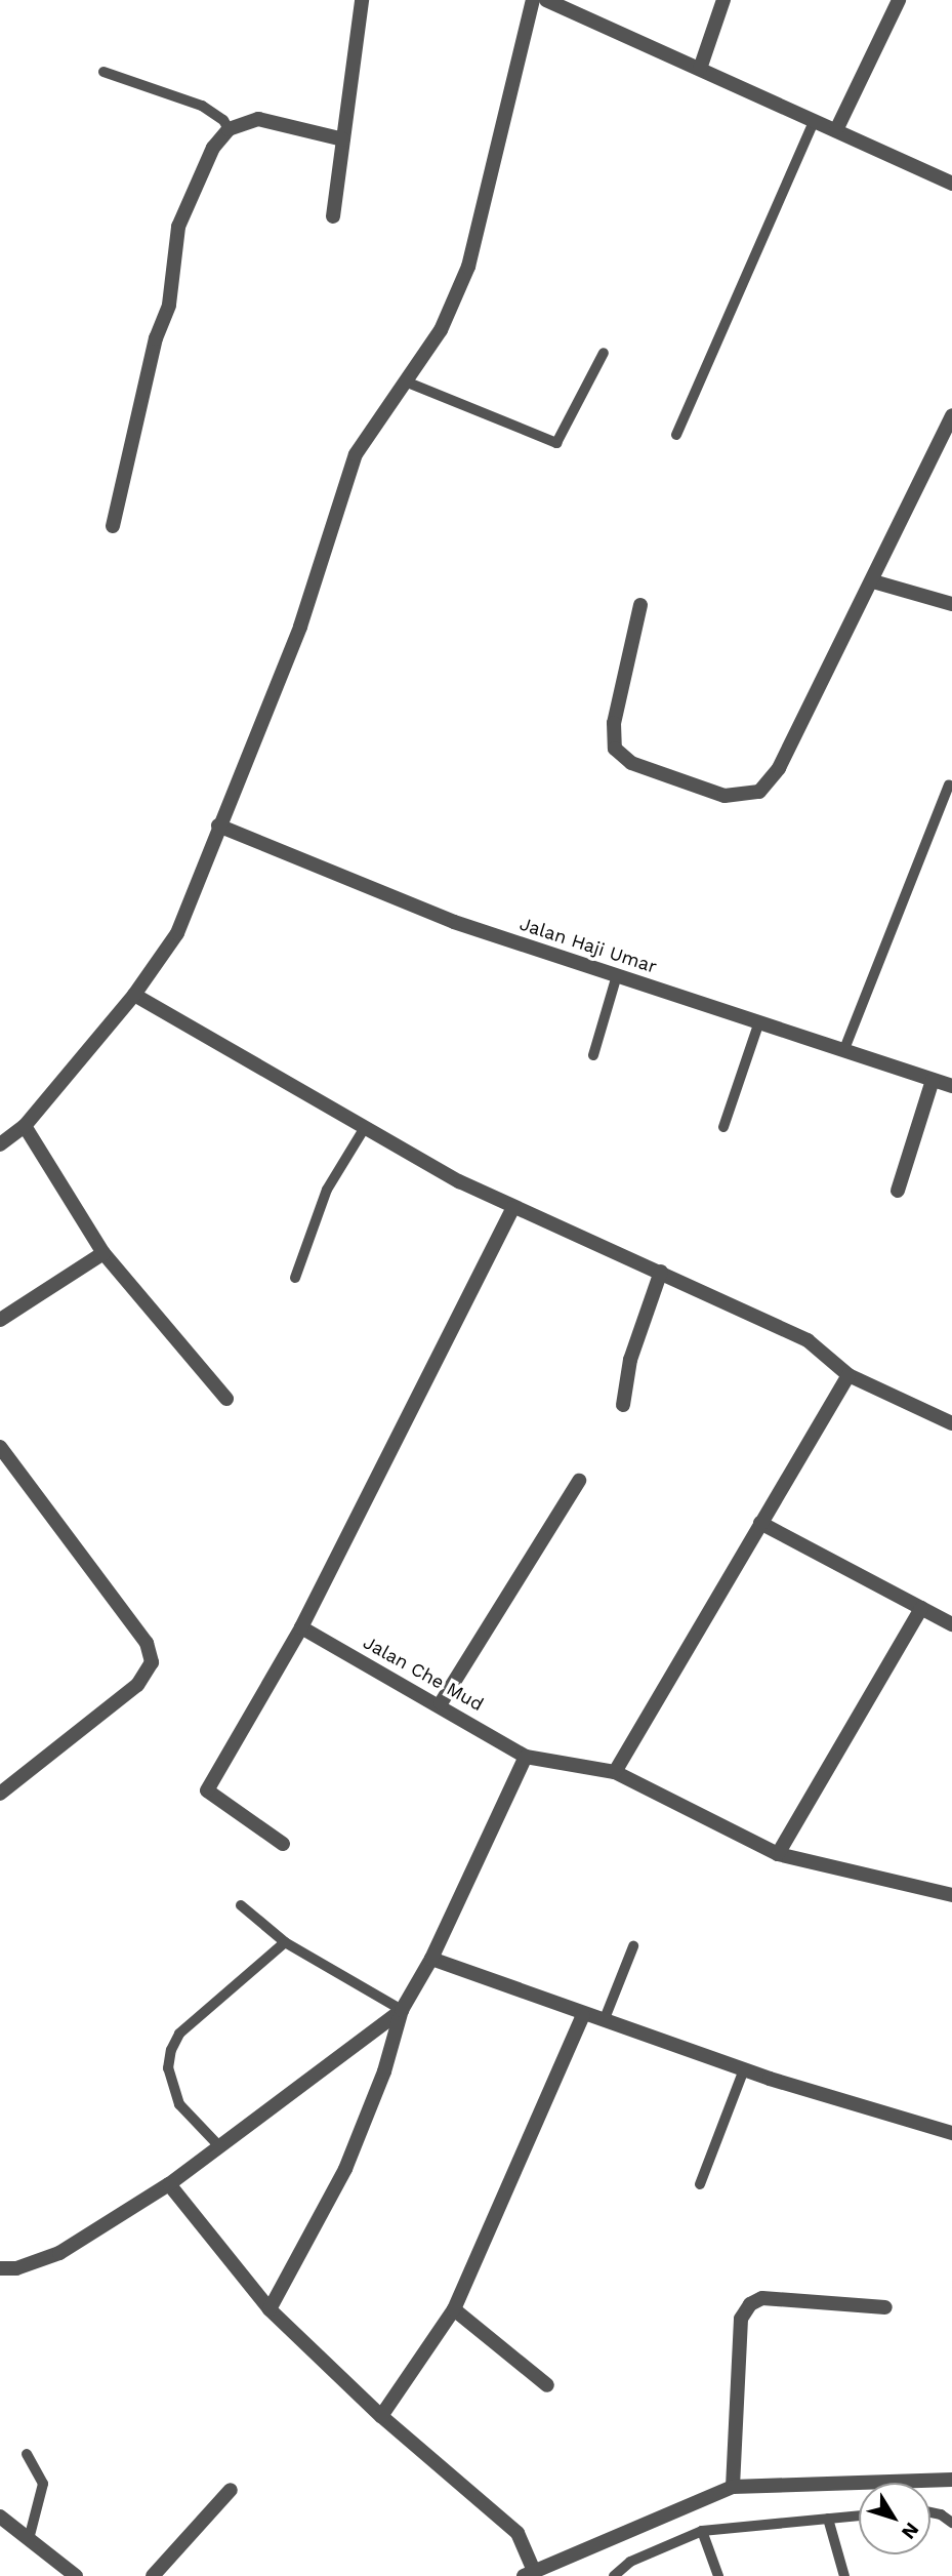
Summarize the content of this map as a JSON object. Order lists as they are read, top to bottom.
{
  "streets": {
    "street": ["Jalan Haji Umar", "Jalan Che Mud"]
  },
  "north": "bottom right"
}
